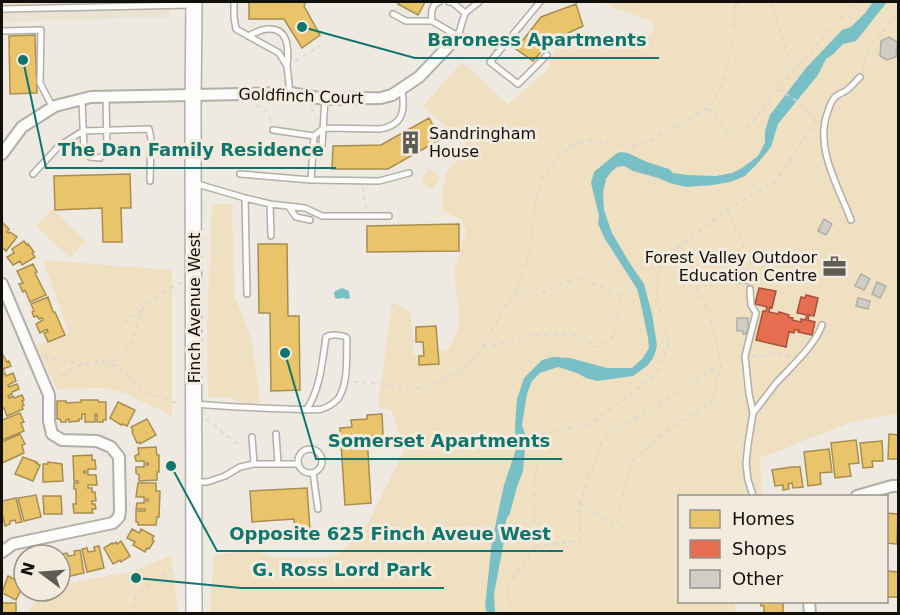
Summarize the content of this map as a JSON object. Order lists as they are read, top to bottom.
{
  "streets": {
    "main road": ["Finch Avenue West"],
    "street": ["Goldfinch Court"]
  },
  "crossings": [
    ["Goldfinch Court", "Finch Avenue West"]
  ],
  "places": {
    "other": [
      "Baroness Apartments",
      "The Dan Family Residence",
      "Somerset Apartments",
      "Opposite 625 Finch Aveue West",
      "G. Ross Lord Park"
    ],
    "building": ["Sandringham House"],
    "office": ["Forest Valley Outdoor Education Centre"]
  },
  "legend": ["Homes", "Shops", "Other"],
  "north": "left"
}
